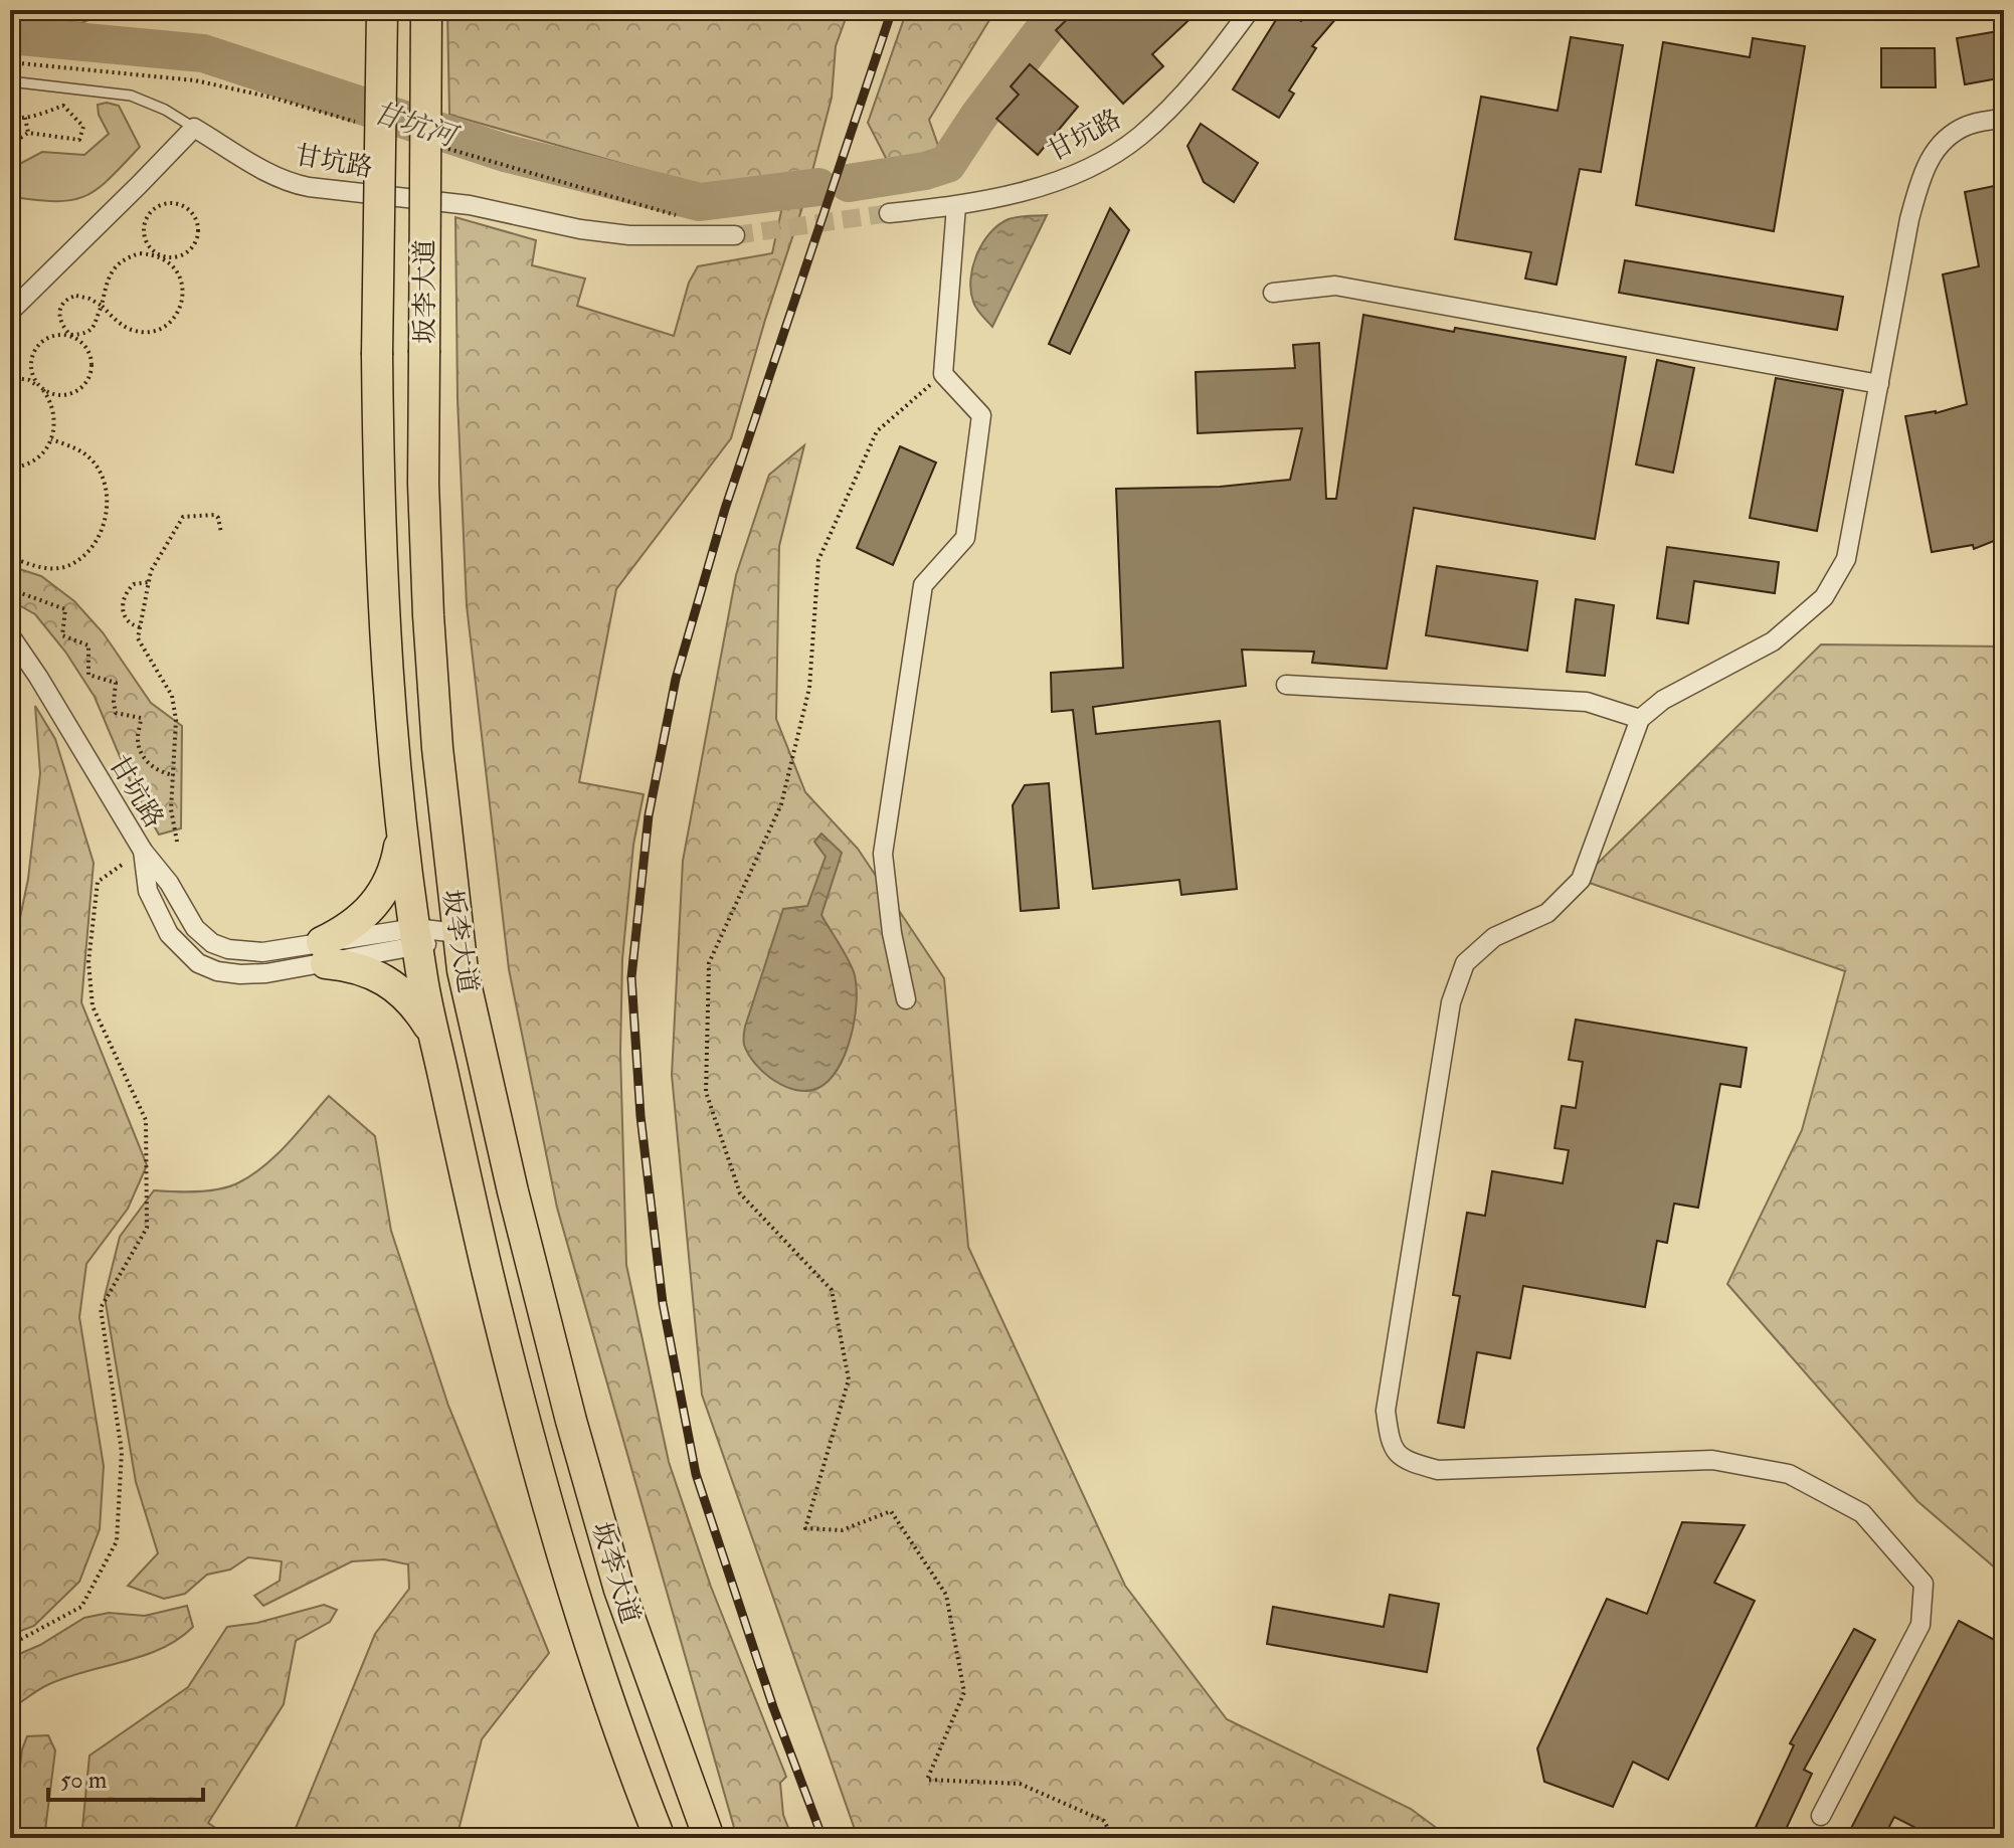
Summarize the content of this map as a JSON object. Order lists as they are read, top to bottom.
{
  "streets": {
    "main road": ["坂李大道"],
    "street": ["甘坑路"]
  },
  "crossings": [
    ["甘坑路", "坂李大道"]
  ],
  "water": ["甘坑河"],
  "scale_bar": "50 m"
}
